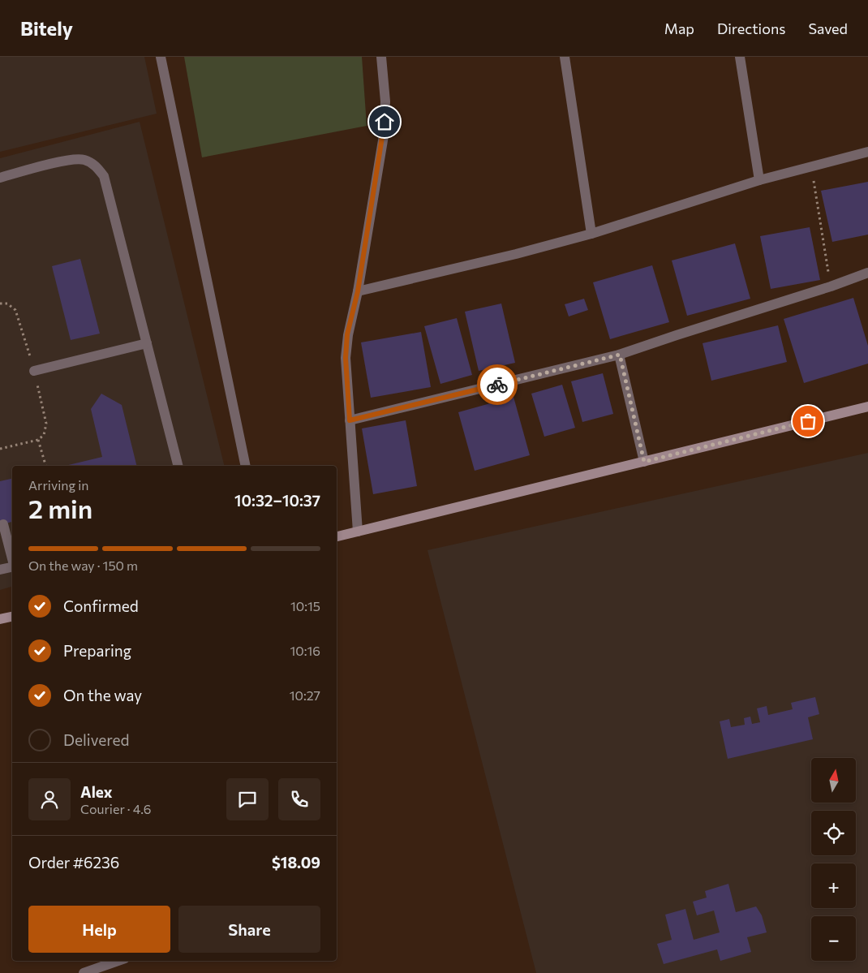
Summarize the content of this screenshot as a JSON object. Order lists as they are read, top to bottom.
{
  "north": "top",
  "page": {
    "header": "Bitely",
    "nav": ["Map", "Directions", "Saved"],
    "heading": ["2 min", "Arriving in", "10:32–10:37"],
    "panel": [
      "Alex",
      "Courier · 4.6",
      "Order #6236",
      "$18.09"
    ],
    "bar": "On the way · 150 m",
    "list": [
      ["Confirmed", "10:15"],
      ["Preparing", "10:16"],
      ["On the way", "10:27"],
      "Delivered"
    ],
    "map_buttons": ["+", "−"],
    "buttons": ["Help", "Share"]
  }
}
